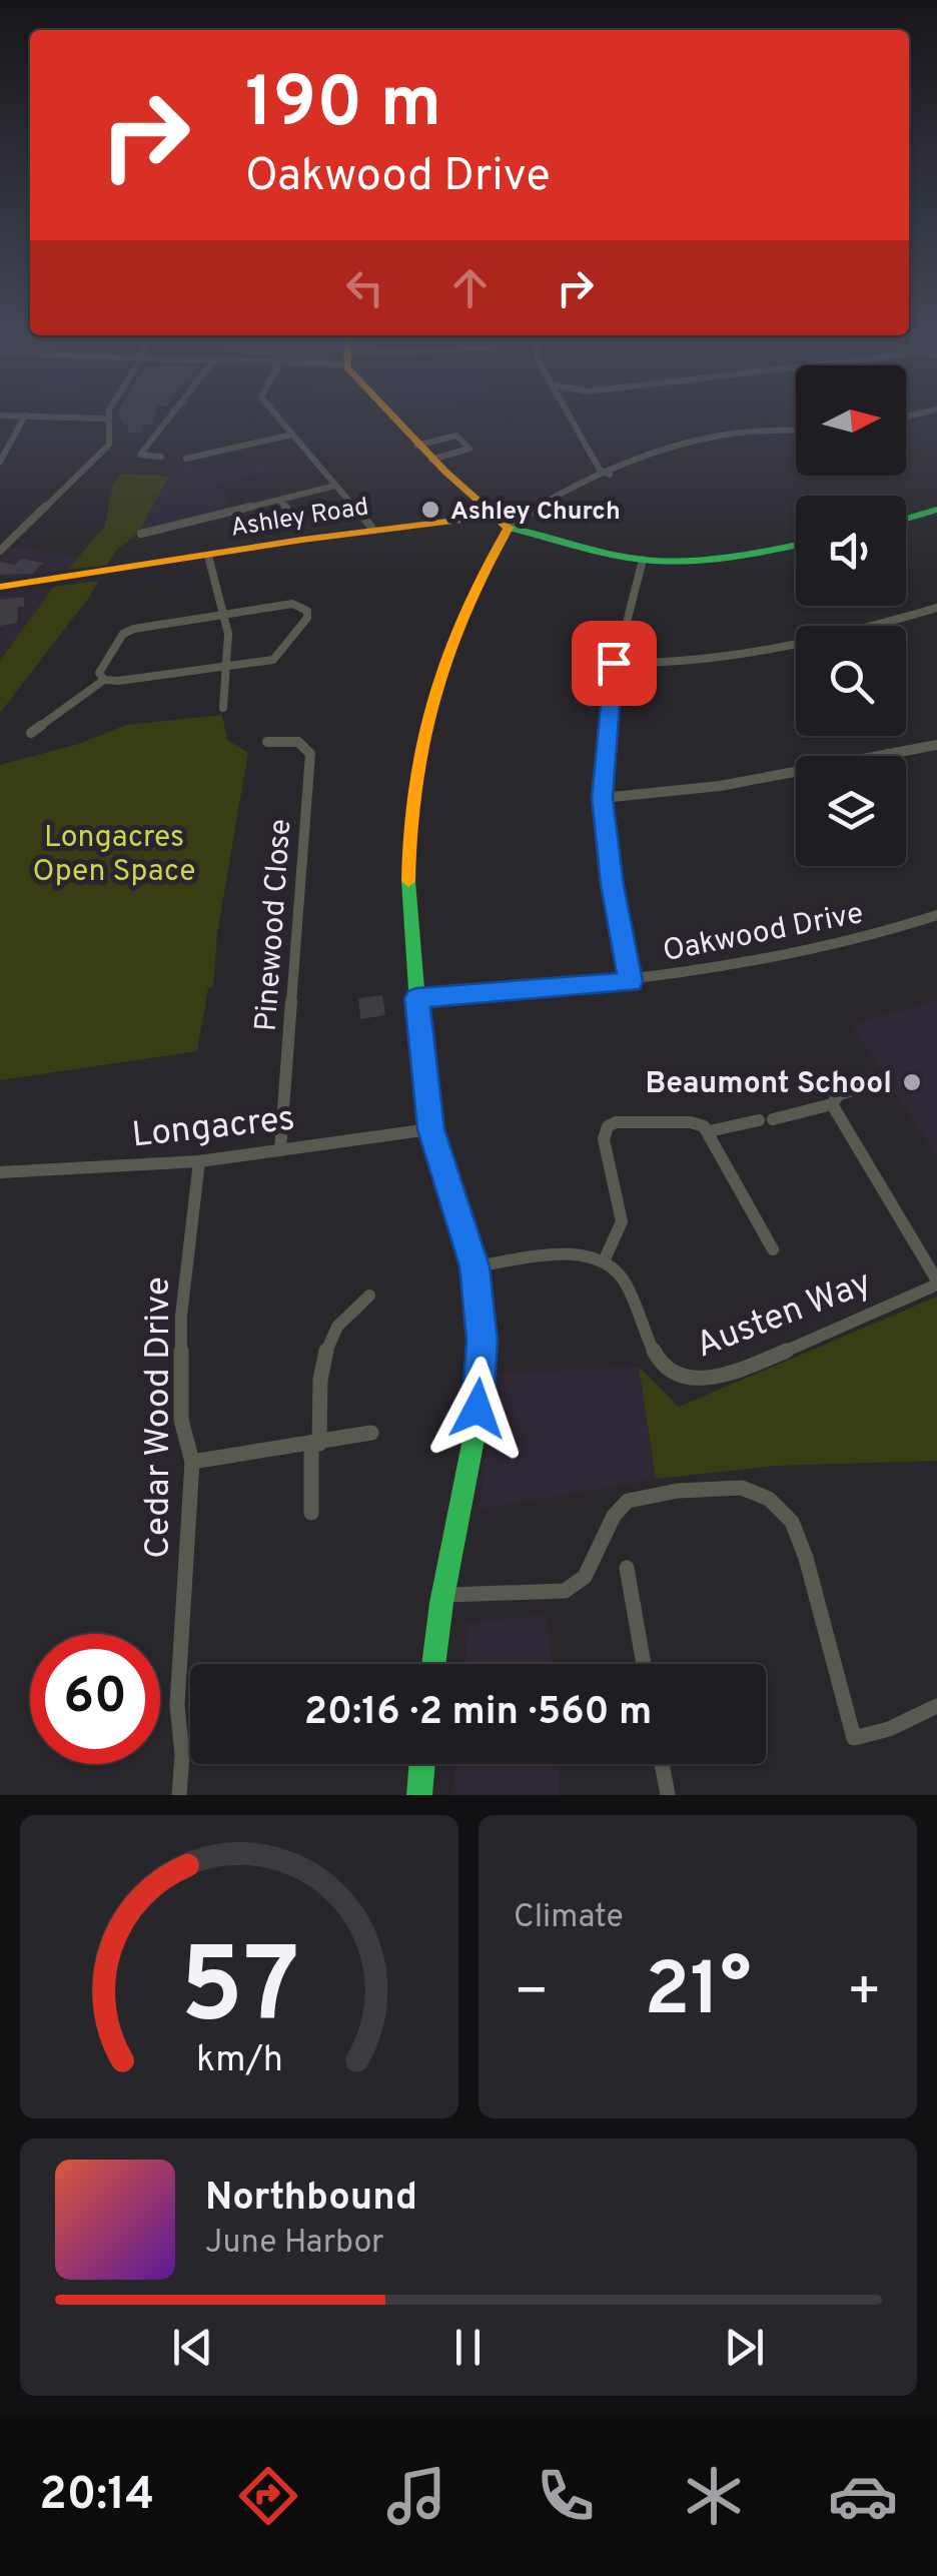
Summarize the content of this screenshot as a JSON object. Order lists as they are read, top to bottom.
{
  "streets": {
    "main road": ["Ashley Road"],
    "street": [
      "Pinewood Close",
      "Oakwood Drive",
      "Longacres",
      "Austen Way",
      "Cedar Wood Drive"
    ]
  },
  "crossings": [
    ["Pinewood Close", "Longacres"],
    ["Longacres", "Cedar Wood Drive"]
  ],
  "parks": ["Longacres Open Space"],
  "places": ["Ashley Church", "Beaumont School"],
  "north": "right",
  "page": {
    "turn": ["190 m", "Oakwood Drive"],
    "limit": "60",
    "trip": "20:16 · 2 min · 560 m",
    "tile": "Climate",
    "heat": ["−", "21°", "+"],
    "song": ["Northbound", "June Harbor"],
    "tabs": "20:14",
    "gauge": ["57", "km/h"]
  }
}
